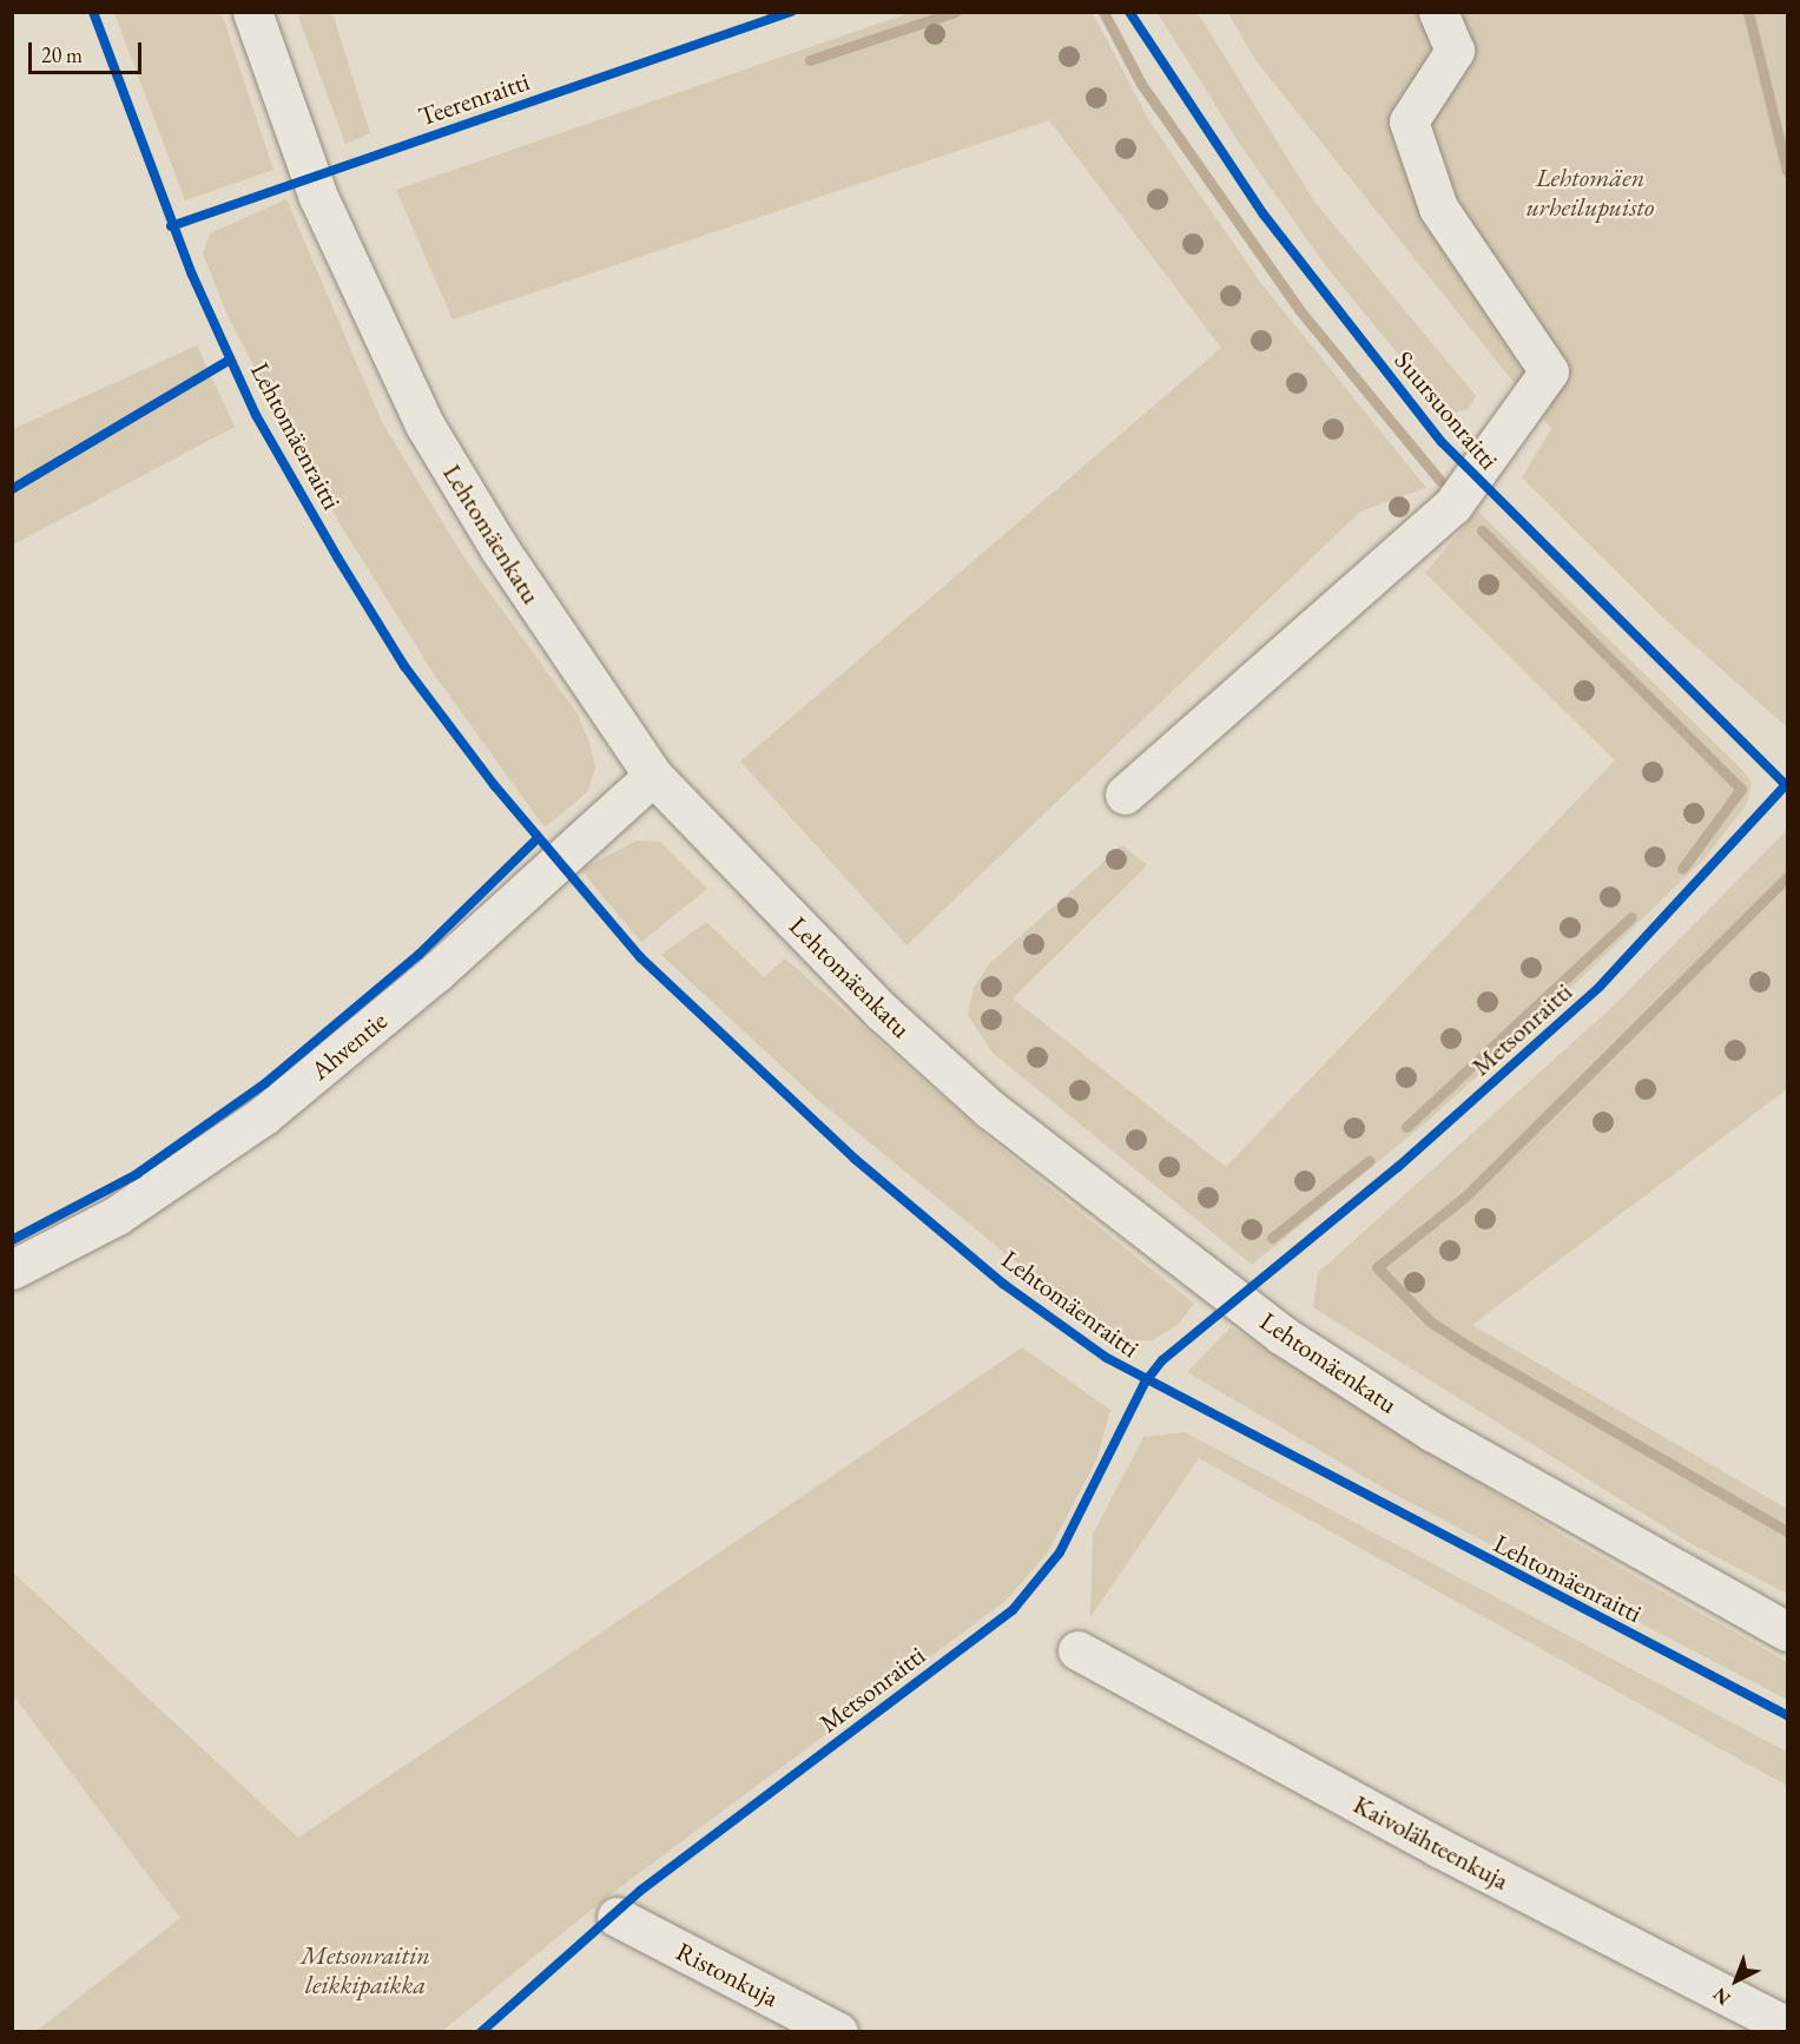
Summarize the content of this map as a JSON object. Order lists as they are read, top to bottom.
{
  "streets": {
    "street": [
      "Lehtomäenkatu",
      "Ahventie",
      "Kaivolähteenkuja",
      "Ristonkuja"
    ],
    "cycle path": [
      "Teerenraitti",
      "Suursuonraitti",
      "Lehtomäenraitti",
      "Metsonraitti"
    ]
  },
  "crossings": [
    ["Lehtomäenkatu", "Ahventie"]
  ],
  "parks": ["Lehtomäen urheilupuisto", "Metsonraitin leikkipaikka"],
  "scale_bar": "20 m",
  "north": "bottom left"
}
